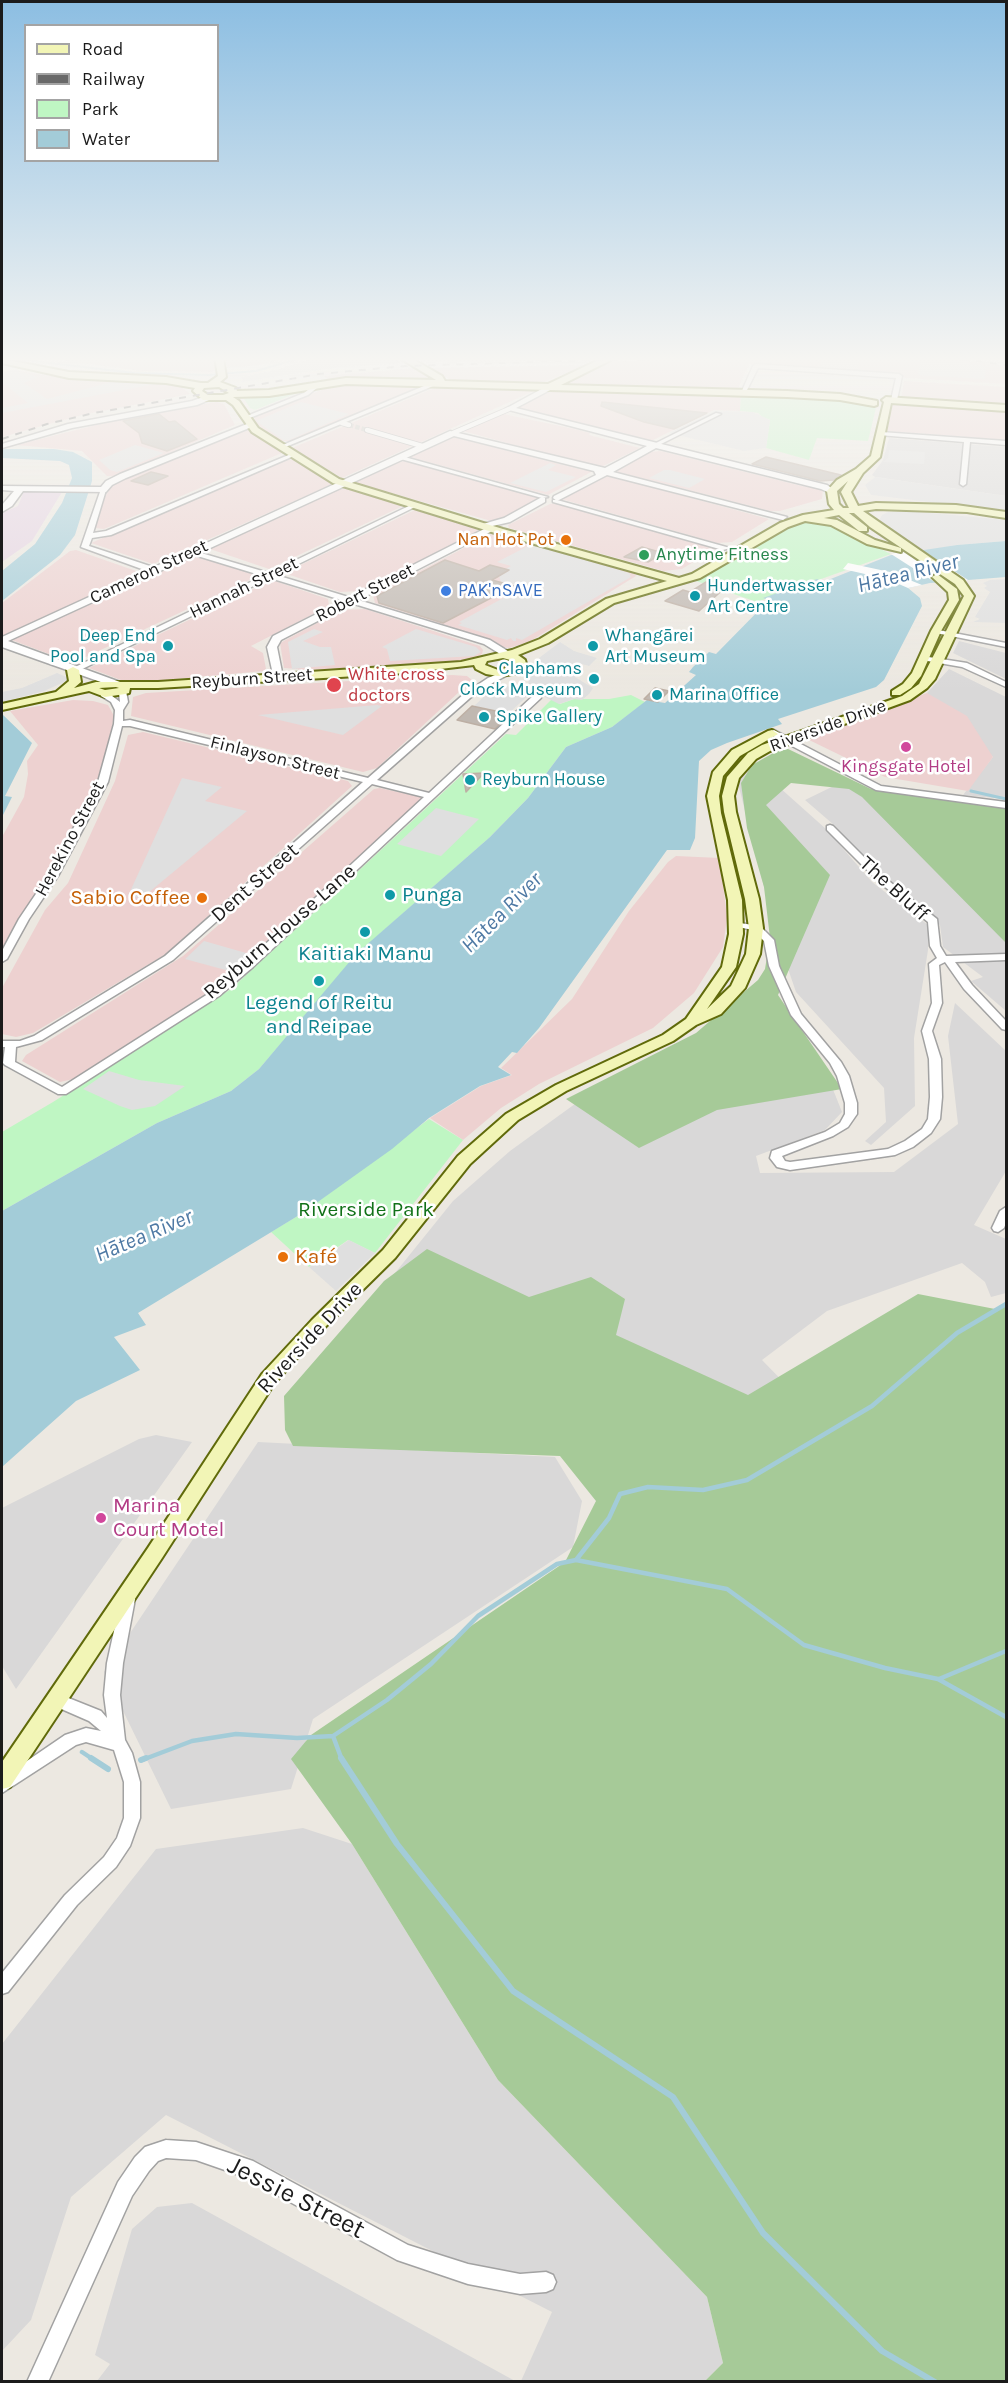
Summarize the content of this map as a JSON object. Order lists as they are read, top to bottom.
{
  "streets": {
    "main road": ["Reyburn Street", "Riverside Drive"],
    "street": [
      "Cameron Street",
      "Hannah Street",
      "Robert Street",
      "Finlayson Street",
      "Herekino Street",
      "Dent Street",
      "The Bluff",
      "Reyburn House Lane",
      "Jessie Street"
    ]
  },
  "crossings": [
    ["Cameron Street", "Reyburn Street"],
    ["Hannah Street", "Reyburn Street"],
    ["Robert Street", "Reyburn Street"],
    ["Reyburn Street", "Herekino Street"],
    ["Finlayson Street", "Herekino Street"],
    ["Finlayson Street", "Dent Street"],
    ["Finlayson Street", "Reyburn House Lane"],
    ["Dent Street", "Reyburn House Lane"]
  ],
  "water": ["Hātea River"],
  "parks": ["Riverside Park"],
  "places": [
    "Nan Hot Pot",
    "Anytime Fitness",
    "PAK'nSAVE",
    "Hundertwasser Art Centre",
    "Deep End Pool and Spa",
    "Whangārei Art Museum",
    "Claphams Clock Museum",
    "White cross doctors",
    "Marina Office",
    "Spike Gallery",
    "Kingsgate Hotel",
    "Reyburn House",
    "Punga",
    "Sabio Coffee",
    "Kaitiaki Manu",
    "Legend of Reitu and Reipae",
    "Kafé",
    "Marina Court Motel"
  ],
  "legend": [
    "Road",
    "Railway",
    "Park",
    "Water"
  ]
}
